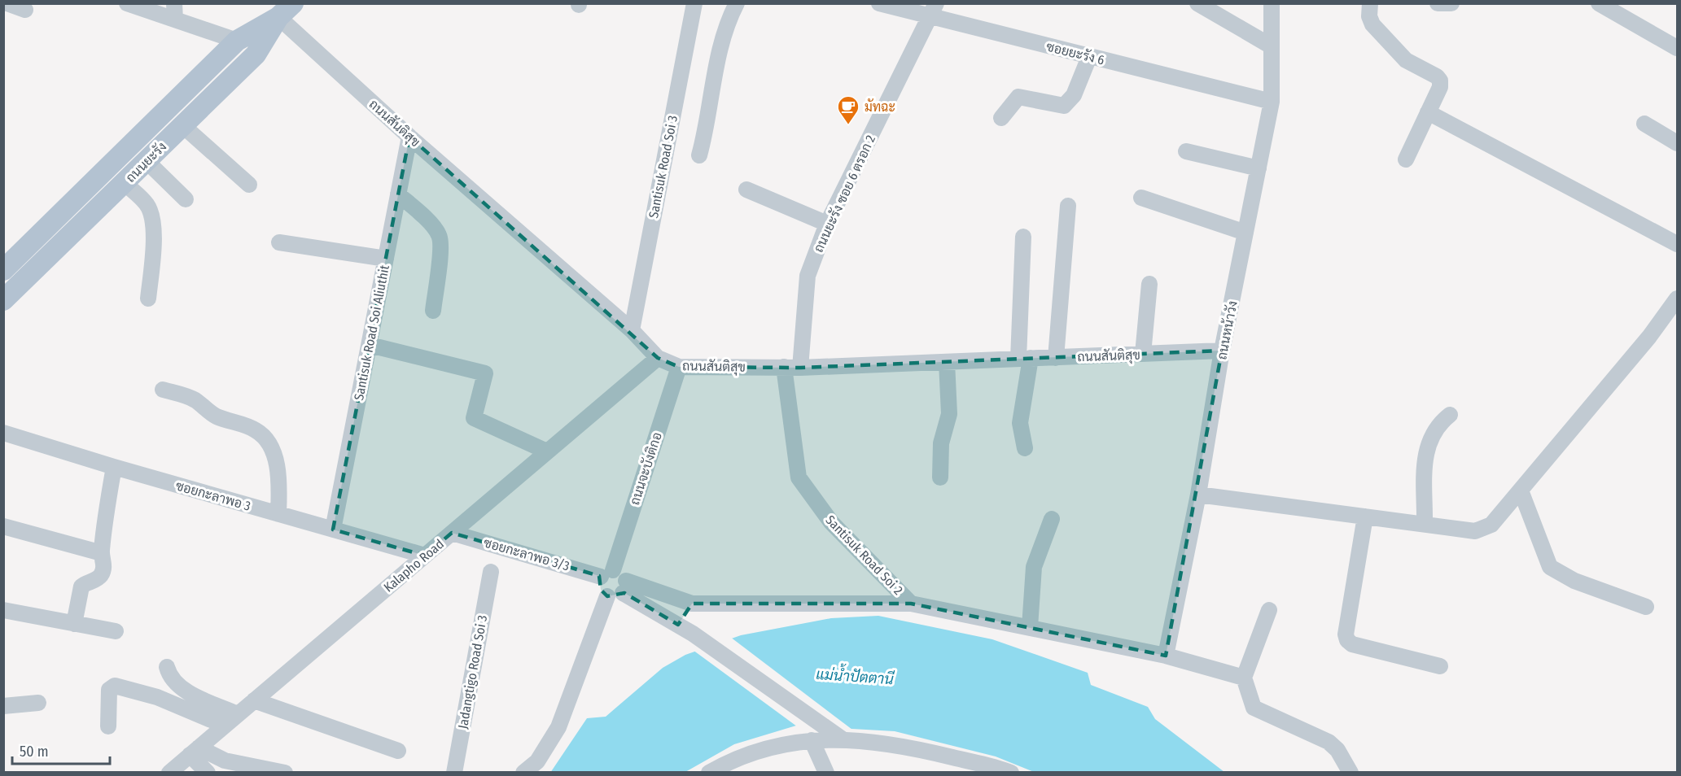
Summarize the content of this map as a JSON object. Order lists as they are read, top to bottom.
{
  "streets": {
    "main road": ["ถนนยะรัง"],
    "street": [
      "ซอยยะรัง 6",
      "ถนนสันติสุข",
      "Santisuk Road Soi 3",
      "ถนนยะรัง ซอย 6 ตรอก 2",
      "ถนนหน้าวัง",
      "Santisuk Road Soi Aliuthit",
      "ถนนจะบังติกอ",
      "ซอยกะลาพอ 3",
      "ซอยกะลาพอ 3/3",
      "Santisuk Road Soi 2",
      "Kalapho Road",
      "Jadangtigo Road Soi 3"
    ]
  },
  "crossings": [
    ["ซอยยะรัง 6", "ถนนยะรัง ซอย 6 ตรอก 2"],
    ["ซอยยะรัง 6", "ถนนหน้าวัง"],
    ["ถนนสันติสุข", "ถนนยะรัง"],
    ["ถนนสันติสุข", "Santisuk Road Soi 3"],
    ["ถนนสันติสุข", "ถนนยะรัง ซอย 6 ตรอก 2"],
    ["ถนนสันติสุข", "ถนนหน้าวัง"],
    ["ถนนสันติสุข", "Santisuk Road Soi Aliuthit"],
    ["ถนนสันติสุข", "ถนนจะบังติกอ"],
    ["ถนนสันติสุข", "Santisuk Road Soi 2"],
    ["ถนนสันติสุข", "Kalapho Road"],
    ["Santisuk Road Soi Aliuthit", "ซอยกะลาพอ 3"],
    ["ถนนจะบังติกอ", "ซอยกะลาพอ 3/3"],
    ["ซอยกะลาพอ 3", "Kalapho Road"],
    ["ซอยกะลาพอ 3/3", "Kalapho Road"]
  ],
  "water": ["แม่น้ำปัตตานี"],
  "places": {
    "cafe": ["มัทฉะ"]
  },
  "scale_bar": "50 m"
}
